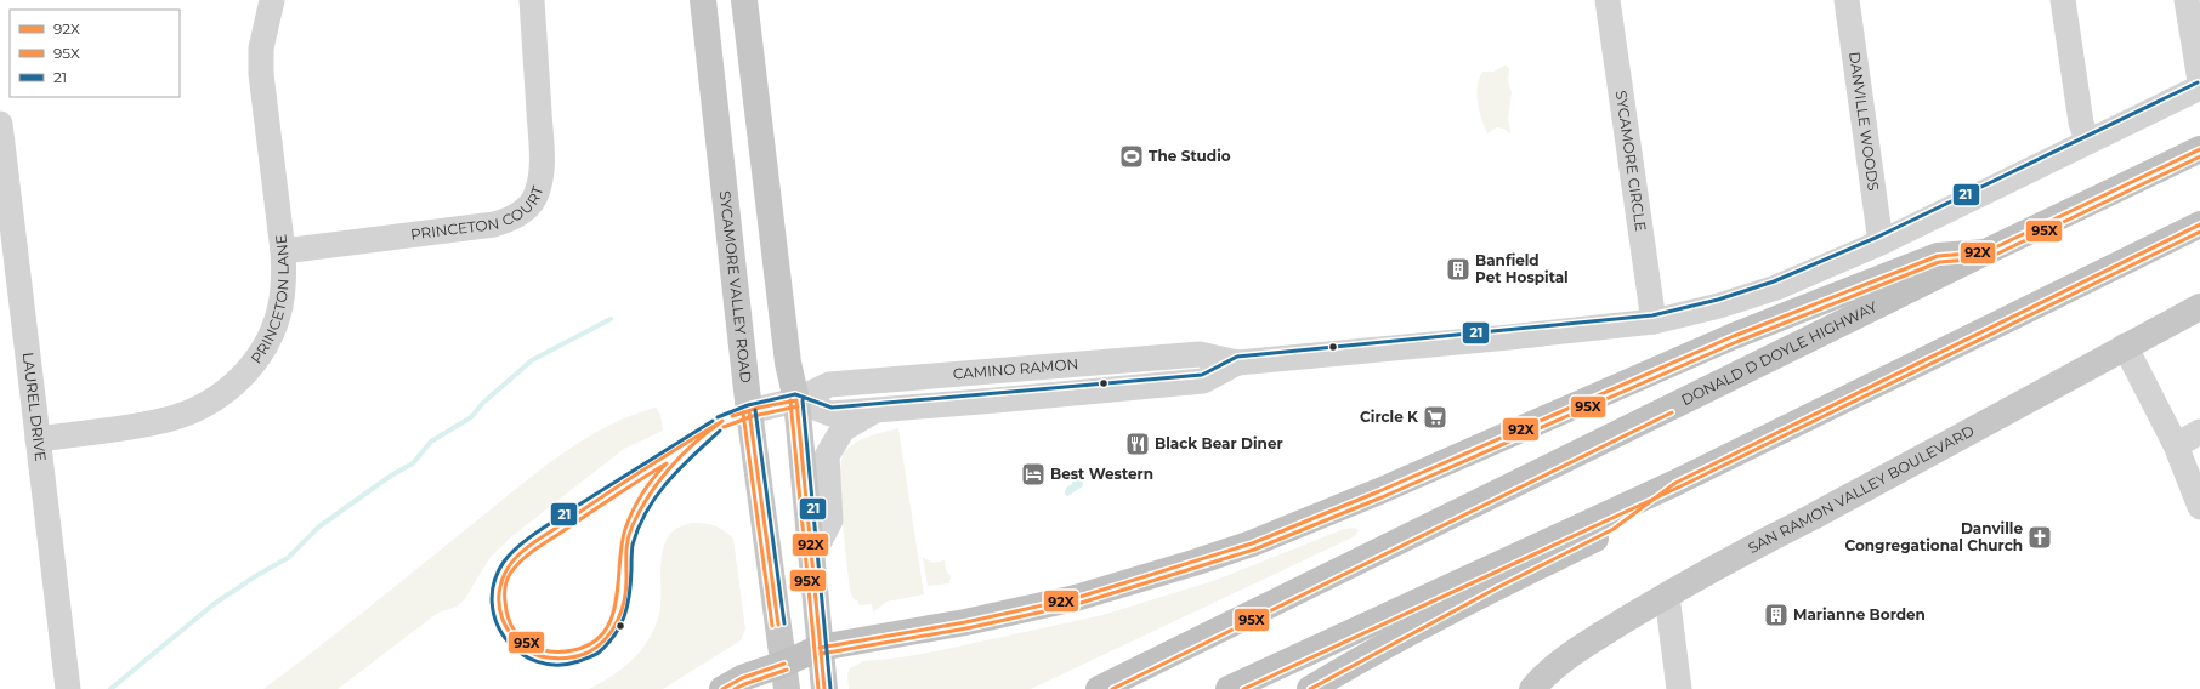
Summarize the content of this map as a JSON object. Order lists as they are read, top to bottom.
{
  "streets": {
    "highway": ["DONALD D DOYLE HIGHWAY"],
    "main road": ["SYCAMORE VALLEY ROAD", "SAN RAMON VALLEY BOULEVARD"],
    "street": [
      "DANVILLE WOODS",
      "SYCAMORE CIRCLE",
      "PRINCETON COURT",
      "PRINCETON LANE",
      "CAMINO RAMON",
      "LAUREL DRIVE"
    ]
  },
  "crossings": [
    ["DANVILLE WOODS", "CAMINO RAMON"],
    ["SYCAMORE CIRCLE", "CAMINO RAMON"],
    ["PRINCETON COURT", "PRINCETON LANE"],
    ["SYCAMORE VALLEY ROAD", "CAMINO RAMON"],
    ["PRINCETON LANE", "LAUREL DRIVE"]
  ],
  "places": {
    "sports": ["The Studio"],
    "building": ["Banfield Pet Hospital", "Marianne Borden"],
    "supermarket": ["Circle K"],
    "restaurant": ["Black Bear Diner"],
    "hotel": ["Best Western"],
    "church": ["Danville Congregational Church"]
  },
  "lines": ["transit line 21", "transit line 92X", "transit line 95X"],
  "legend": ["92X", "95X", "21"]
}
